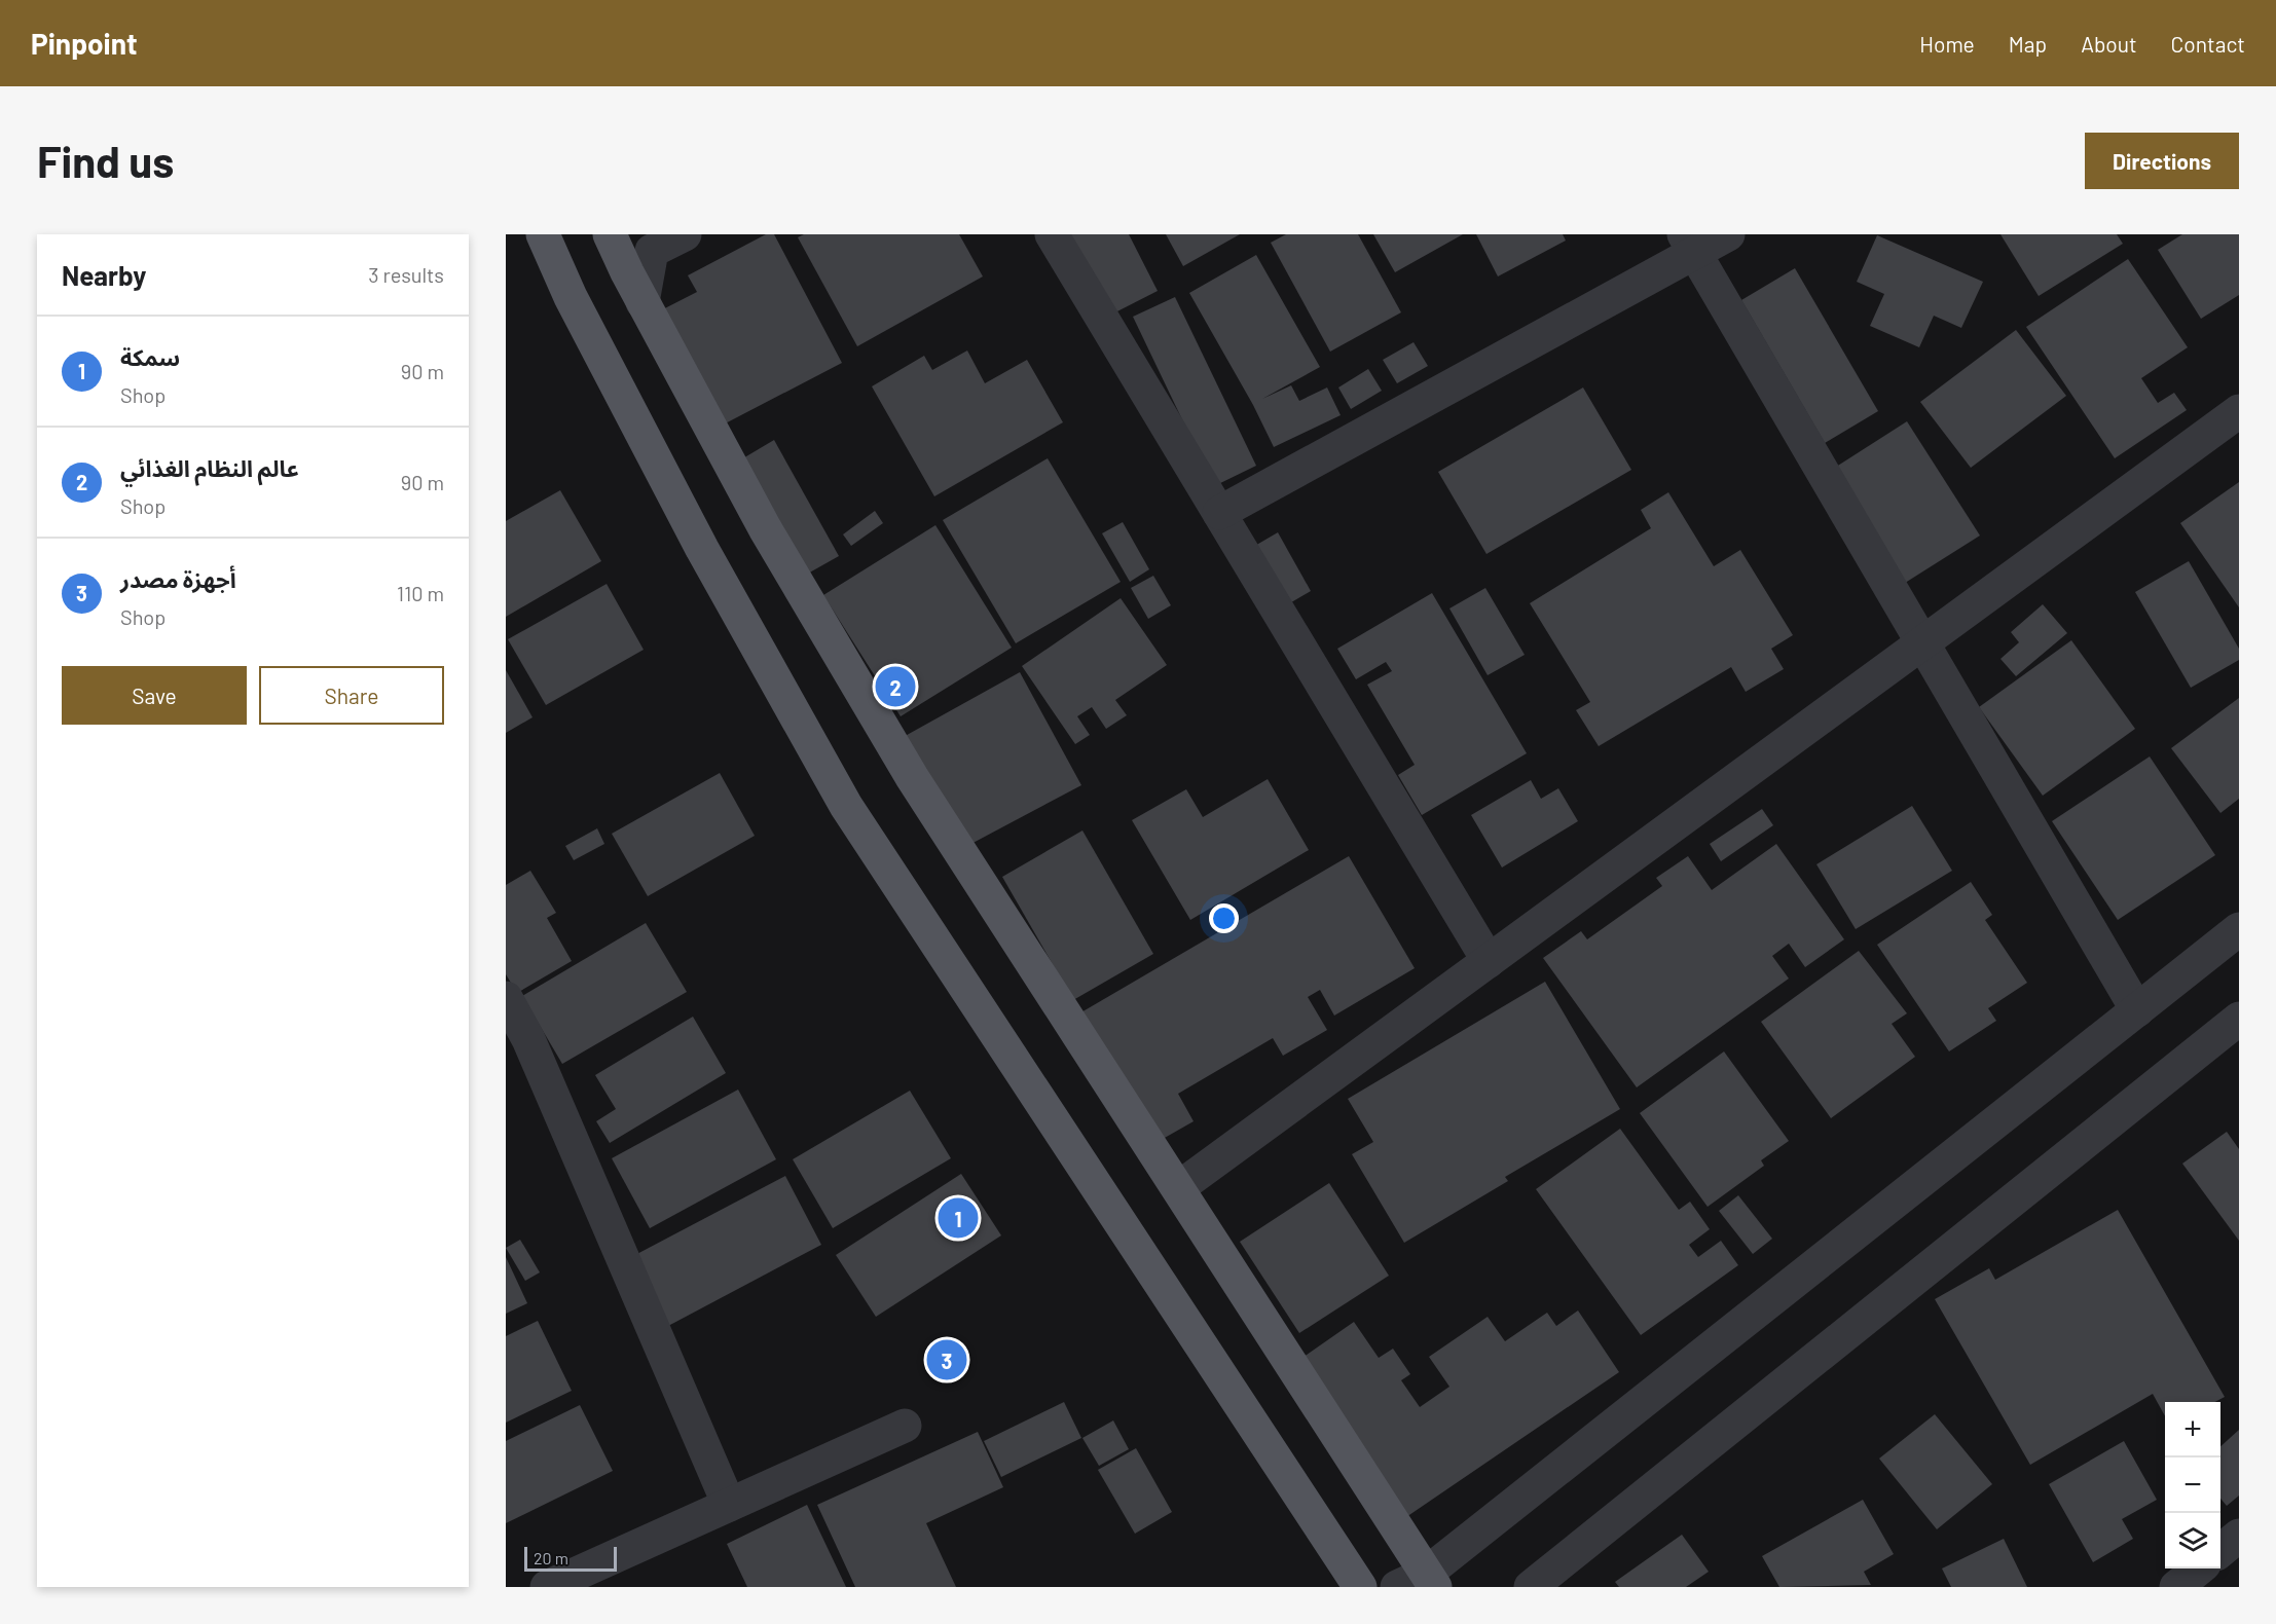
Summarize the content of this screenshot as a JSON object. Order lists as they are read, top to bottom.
{
  "scale_bar": "20 m",
  "page": {
    "header": "Pinpoint",
    "nav": [
      "Home",
      "Map",
      "About",
      "Contact"
    ],
    "buttons": [
      "Directions",
      ["Save", "Share"]
    ],
    "title": "Find us",
    "heading": ["Nearby", "3 results"],
    "list": [
      {
        "mark": "1",
        "name": "سمكة",
        "note": "Shop",
        "value": "90 m"
      },
      {
        "mark": "2",
        "name": "عالم النظام الغذائي",
        "note": "Shop",
        "value": "90 m"
      },
      {
        "mark": "3",
        "name": "أجهزة مصدر",
        "note": "Shop",
        "value": "110 m"
      }
    ],
    "pins": ["2", "1", "3"],
    "map_buttons": ["+", "−"],
    "scale": "20 m"
  }
}
